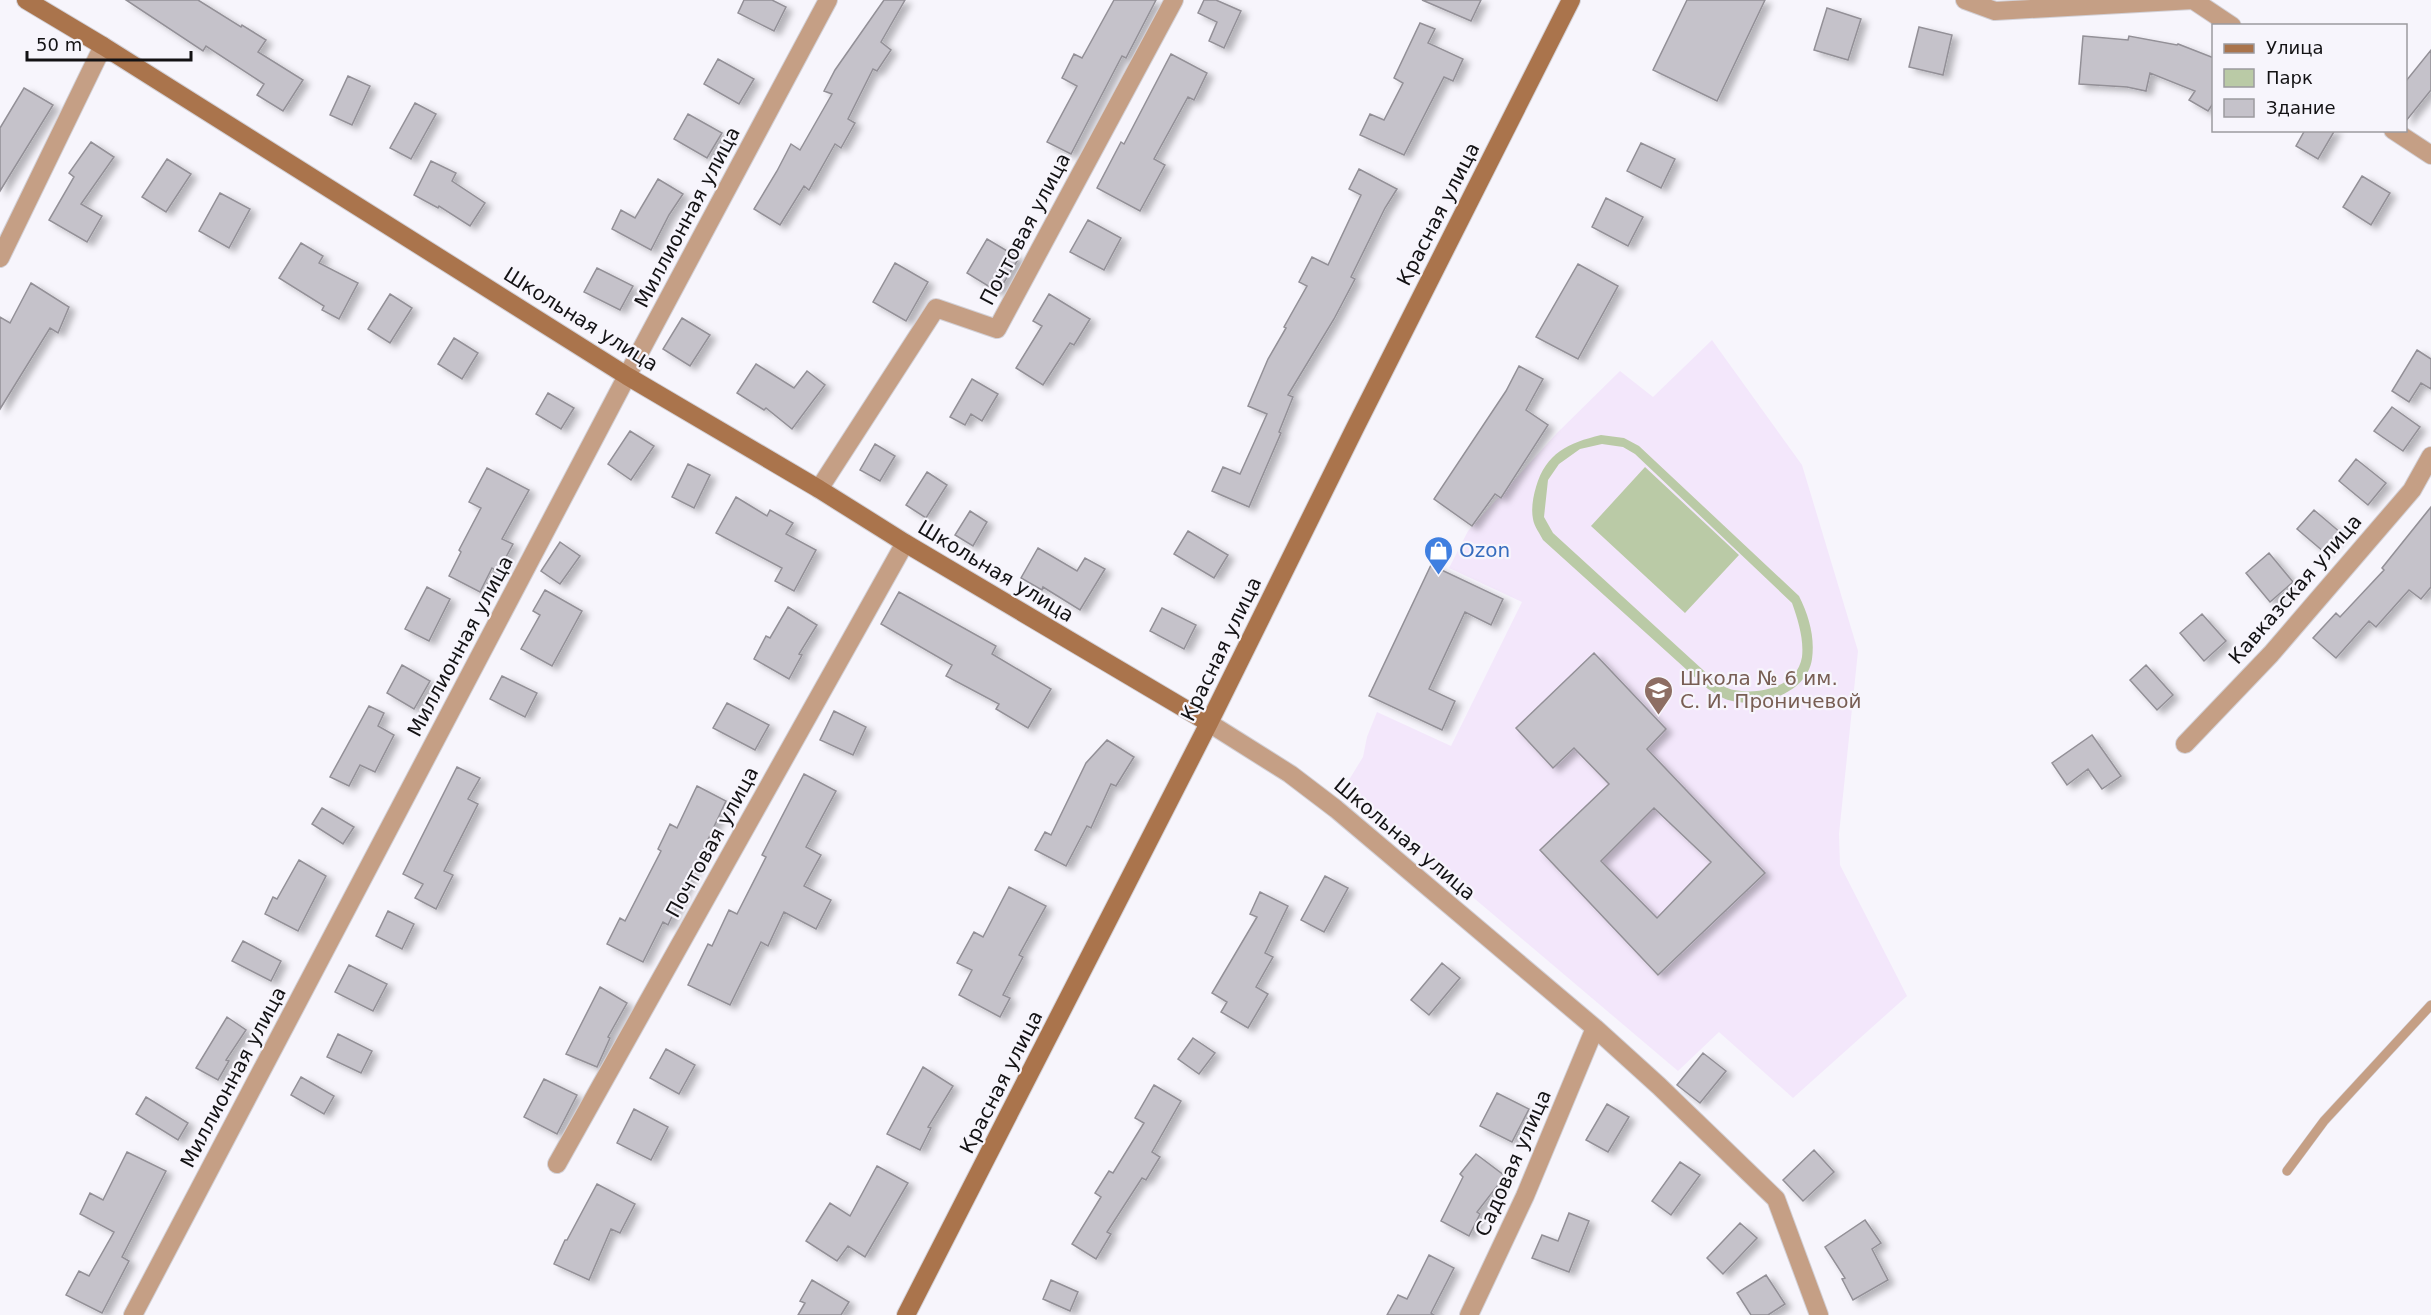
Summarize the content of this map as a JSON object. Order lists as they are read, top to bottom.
{
  "streets": {
    "main road": ["Красная улица", "Школьная улица"],
    "street": [
      "Миллионная улица",
      "Почтовая улица",
      "Кавказская улица",
      "Садовая улица"
    ]
  },
  "crossings": [
    ["Красная улица", "Школьная улица"],
    ["Миллионная улица", "Школьная улица"],
    ["Почтовая улица", "Школьная улица"],
    ["Школьная улица", "Садовая улица"]
  ],
  "places": {
    "shop": ["Ozon"],
    "school or university": ["Школа № 6 им. С. И. Проничевой"]
  },
  "legend": ["Улица", "Парк", "Здание"],
  "scale_bar": "50 m"
}
